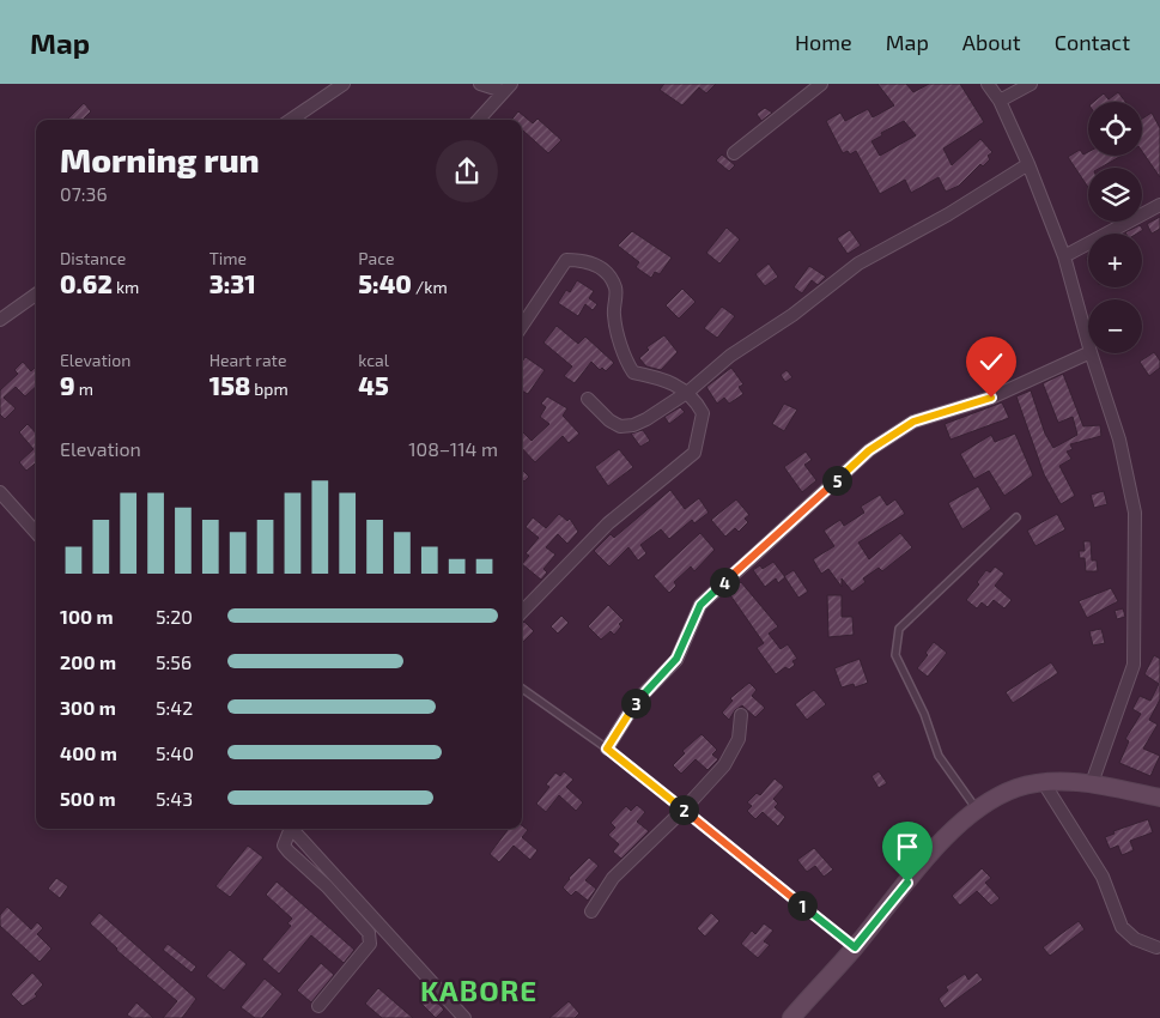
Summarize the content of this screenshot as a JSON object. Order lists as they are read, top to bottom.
{
  "districts": ["KABORE"],
  "page": {
    "header": "Map",
    "nav": [
      "Home",
      "Map",
      "About",
      "Contact"
    ],
    "map_buttons": ["+", "−"],
    "heading": ["Morning run", "07:36"],
    "stats": [
      ["Distance", "0.62 km"],
      ["Time", "3:31"],
      ["Pace", "5:40 /km"],
      ["Elevation", "9 m"],
      ["Heart rate", "158 bpm"],
      ["kcal", "45"]
    ],
    "chart": ["Elevation", "108–114 m"],
    "pins": [
      "5",
      "4",
      "3",
      "2",
      "1"
    ],
    "list": [
      {
        "name": "100 m",
        "note": "5:20"
      },
      {
        "name": "200 m",
        "note": "5:56"
      },
      {
        "name": "300 m",
        "note": "5:42"
      },
      {
        "name": "400 m",
        "note": "5:40"
      },
      {
        "name": "500 m",
        "note": "5:43"
      }
    ]
  }
}
